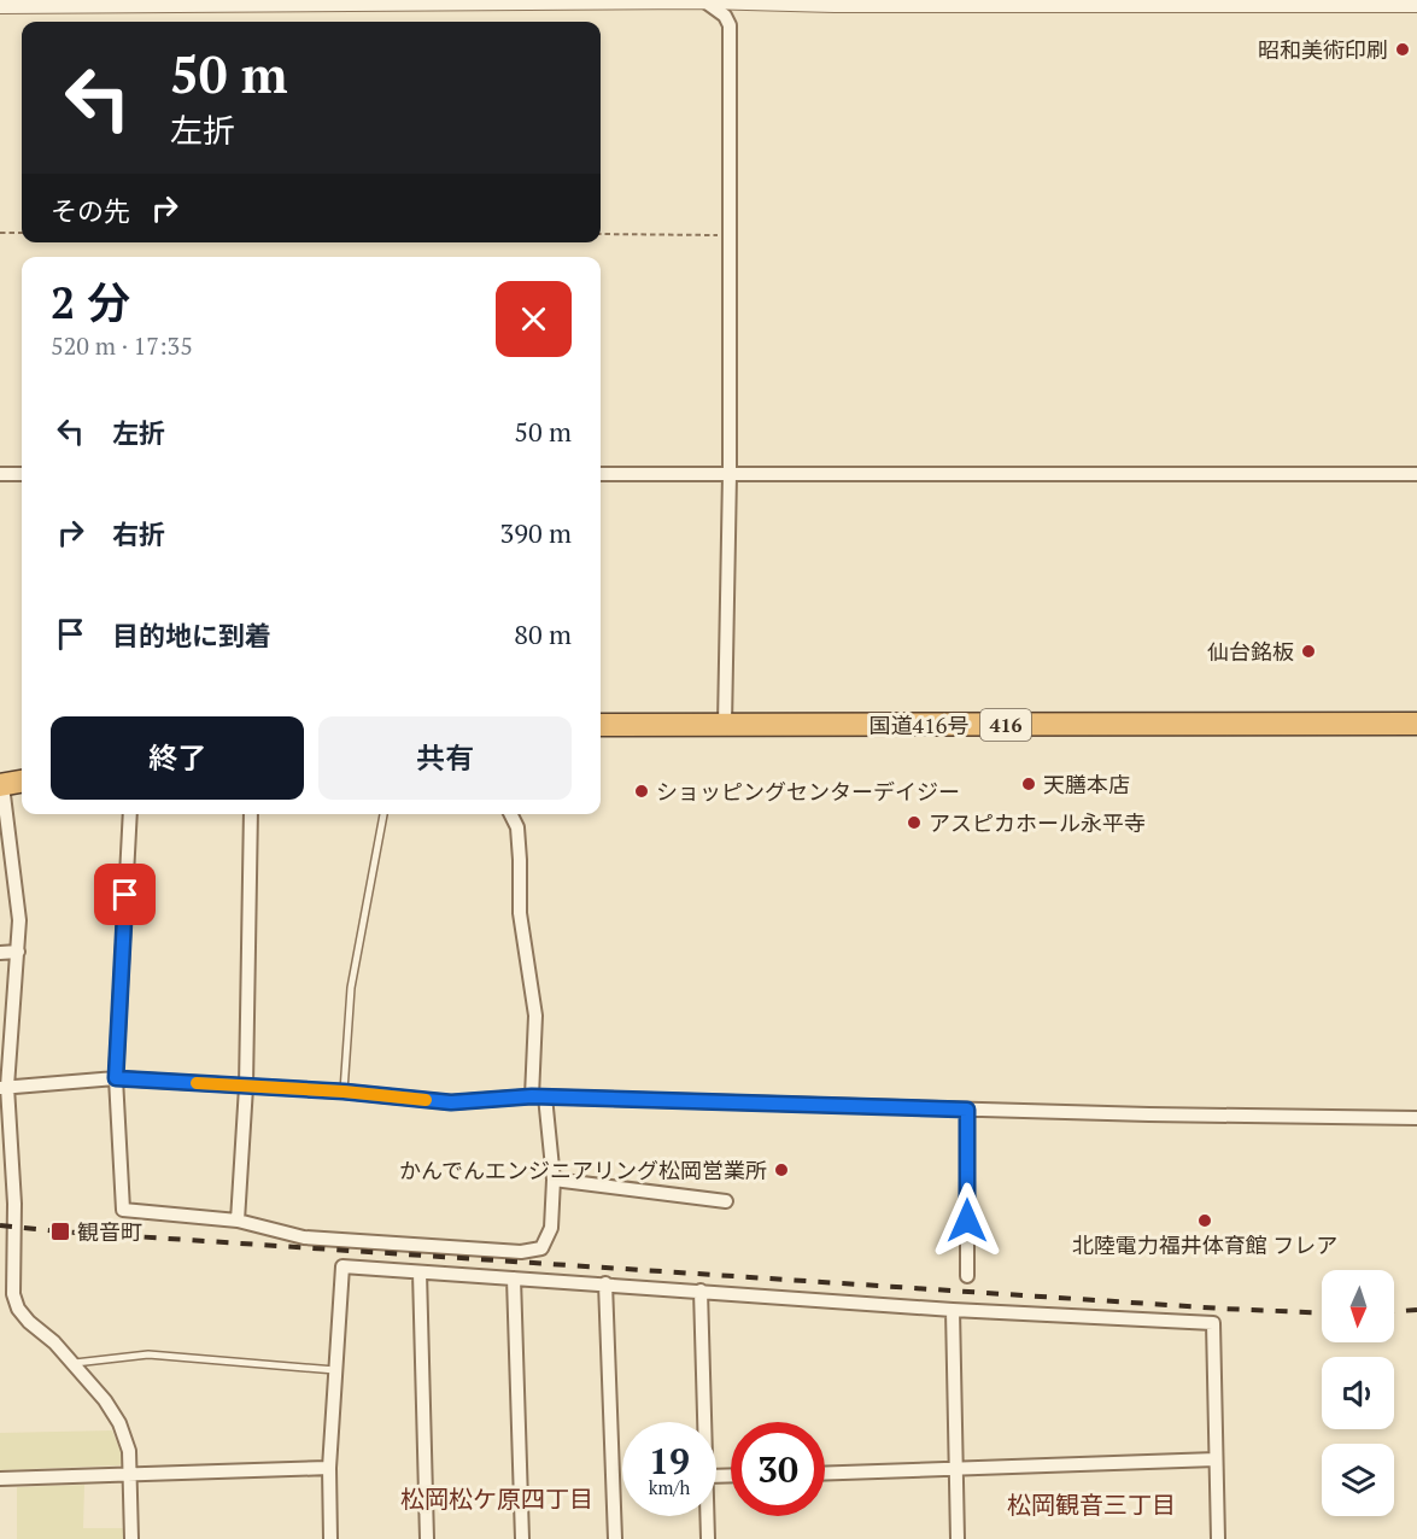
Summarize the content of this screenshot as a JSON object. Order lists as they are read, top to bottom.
{
  "streets": {
    "highway": ["国道416号", "416"]
  },
  "districts": ["松岡松ケ原四丁目", "松岡観音三丁目"],
  "places": {
    "other": [
      "昭和美術印刷",
      "仙台銘板",
      "天膳本店",
      "ショッピングセンターデイジー",
      "アスピカホール永平寺",
      "かんでんエンジニアリング松岡営業所",
      "北陸電力福井体育館 フレア"
    ],
    "transit": ["観音町"]
  },
  "north": "bottom",
  "page": {
    "turn": ["50 m", "左折"],
    "then": "その先",
    "heading": ["2 分", "520 m · 17:35"],
    "list": [
      {
        "name": "左折",
        "value": "50 m"
      },
      {
        "name": "右折",
        "value": "390 m"
      },
      {
        "name": "目的地に到着",
        "value": "80 m"
      }
    ],
    "buttons": ["終了", "共有"],
    "speed": "19 km/h",
    "limit": "30"
  }
}
